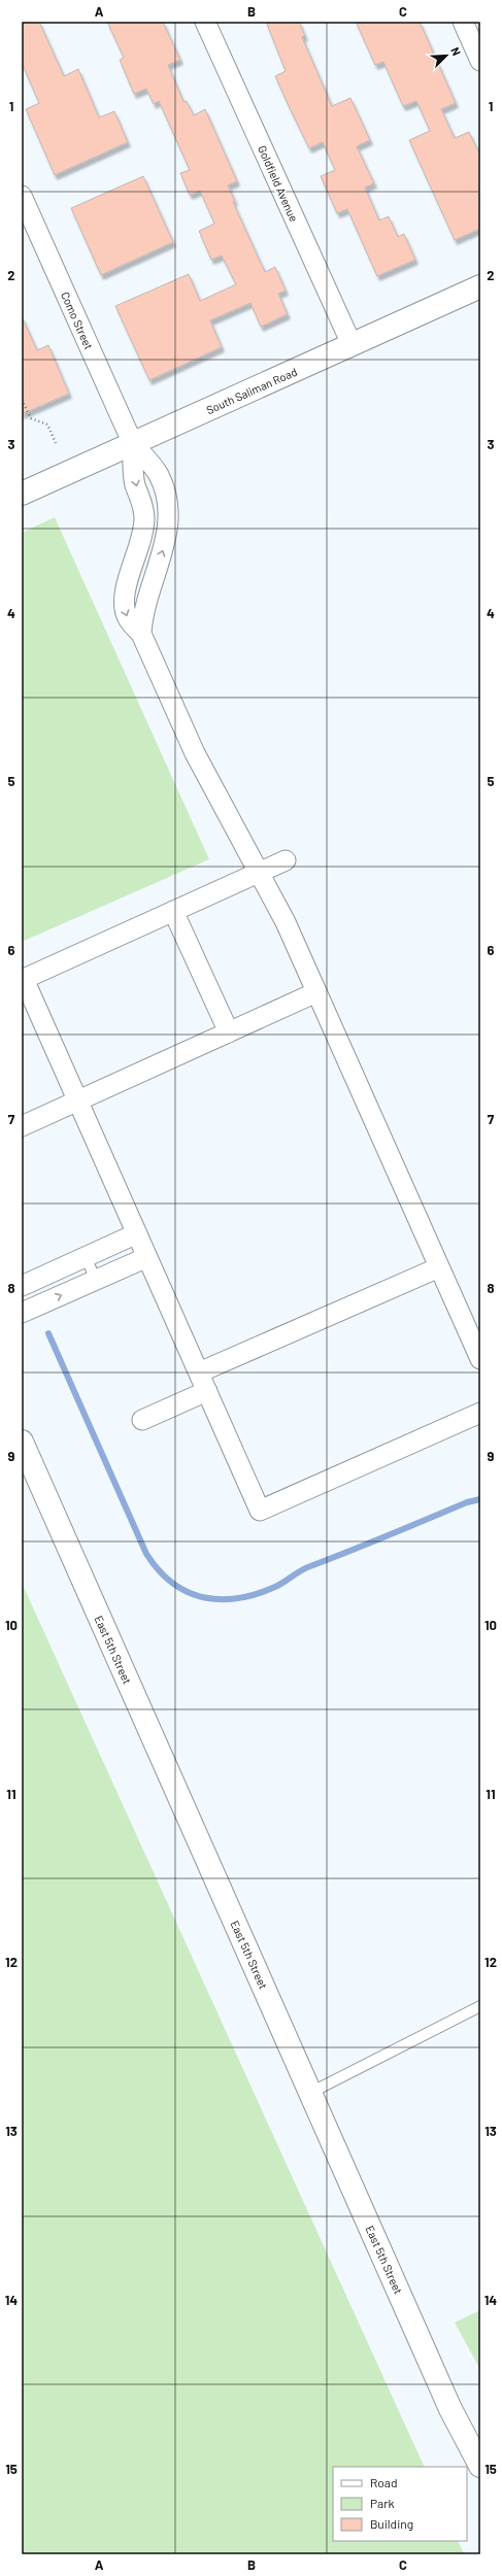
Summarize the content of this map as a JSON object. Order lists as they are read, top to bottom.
{
  "streets": {
    "main road": ["South Saliman Road", "East 5th Street"],
    "street": ["Goldfield Avenue", "Como Street"]
  },
  "crossings": [
    ["Goldfield Avenue", "South Saliman Road"],
    ["Como Street", "South Saliman Road"]
  ],
  "legend": ["Road", "Park", "Building"],
  "north": "top right",
  "grid": {
    "columns": ["A", "B", "C"],
    "rows": [
      "1",
      "2",
      "3",
      "4",
      "5",
      "6",
      "7",
      "8",
      "9",
      "10",
      "11",
      "12",
      "13",
      "14",
      "15"
    ]
  }
}
